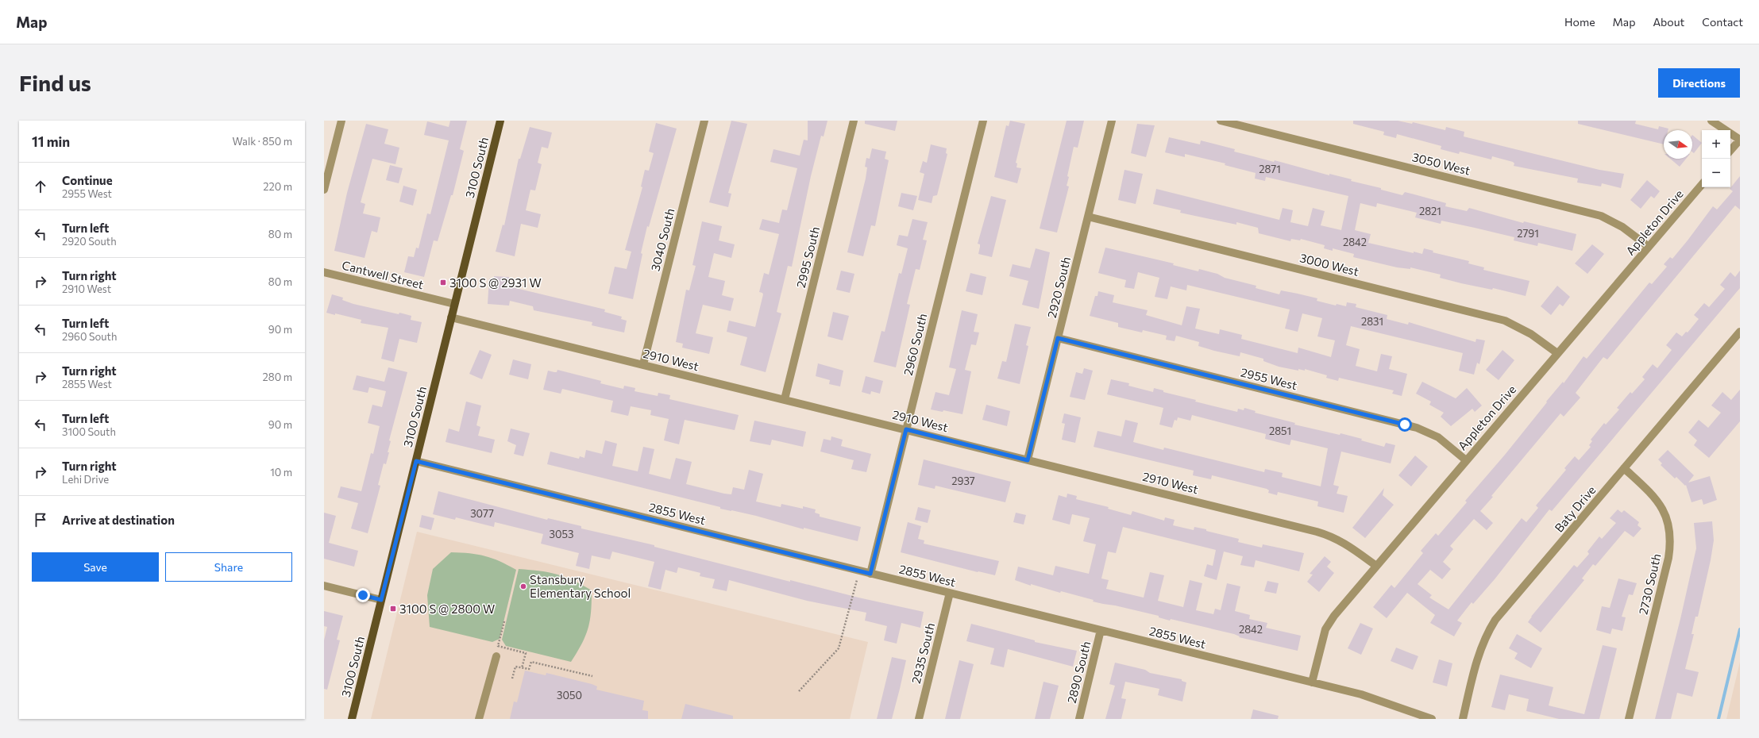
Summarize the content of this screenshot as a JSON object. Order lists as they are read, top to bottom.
{
  "streets": {
    "main road": ["3100 South"],
    "street": [
      "3050 West",
      "Appleton Drive",
      "3040 South",
      "2995 South",
      "3000 West",
      "Cantwell Street",
      "2920 South",
      "2960 South",
      "2910 West",
      "2955 West",
      "Baty Drive",
      "2855 West",
      "2730 South",
      "2935 South",
      "2890 South"
    ]
  },
  "crossings": [
    ["3050 West", "Appleton Drive"],
    ["3100 South", "Cantwell Street"],
    ["3100 South", "2910 West"],
    ["3100 South", "2855 West"],
    ["Appleton Drive", "3000 West"],
    ["Appleton Drive", "2910 West"],
    ["Appleton Drive", "2955 West"],
    ["Appleton Drive", "2855 West"],
    ["3040 South", "2910 West"],
    ["2995 South", "2910 West"],
    ["3000 West", "2920 South"],
    ["2920 South", "2910 West"],
    ["2920 South", "2955 West"],
    ["2960 South", "2910 West"],
    ["2960 South", "2855 West"],
    ["Baty Drive", "2730 South"],
    ["2855 West", "2935 South"],
    ["2855 West", "2890 South"]
  ],
  "places": {
    "transit": ["3100 S @ 2931 W", "3100 S @ 2800 W"],
    "other": ["Stansbury Elementary School"]
  },
  "house_numbers": [
    "2871",
    "2821",
    "2791",
    "2842",
    "2831",
    "2851",
    "2937",
    "3077",
    "3053",
    "2842",
    "3050"
  ],
  "north": "right",
  "page": {
    "header": "Map",
    "nav": [
      "Home",
      "Map",
      "About",
      "Contact"
    ],
    "buttons": [
      "Directions",
      ["Save", "Share"]
    ],
    "title": "Find us",
    "heading": ["11 min", "Walk · 850 m"],
    "map_buttons": ["+", "−"],
    "list": [
      ["Continue", "2955 West", "220 m"],
      ["Turn left", "2920 South", "80 m"],
      ["Turn right", "2910 West", "80 m"],
      ["Turn left", "2960 South", "90 m"],
      ["Turn right", "2855 West", "280 m"],
      ["Turn left", "3100 South", "90 m"],
      ["Turn right", "Lehi Drive", "10 m"],
      "Arrive at destination"
    ]
  }
}
